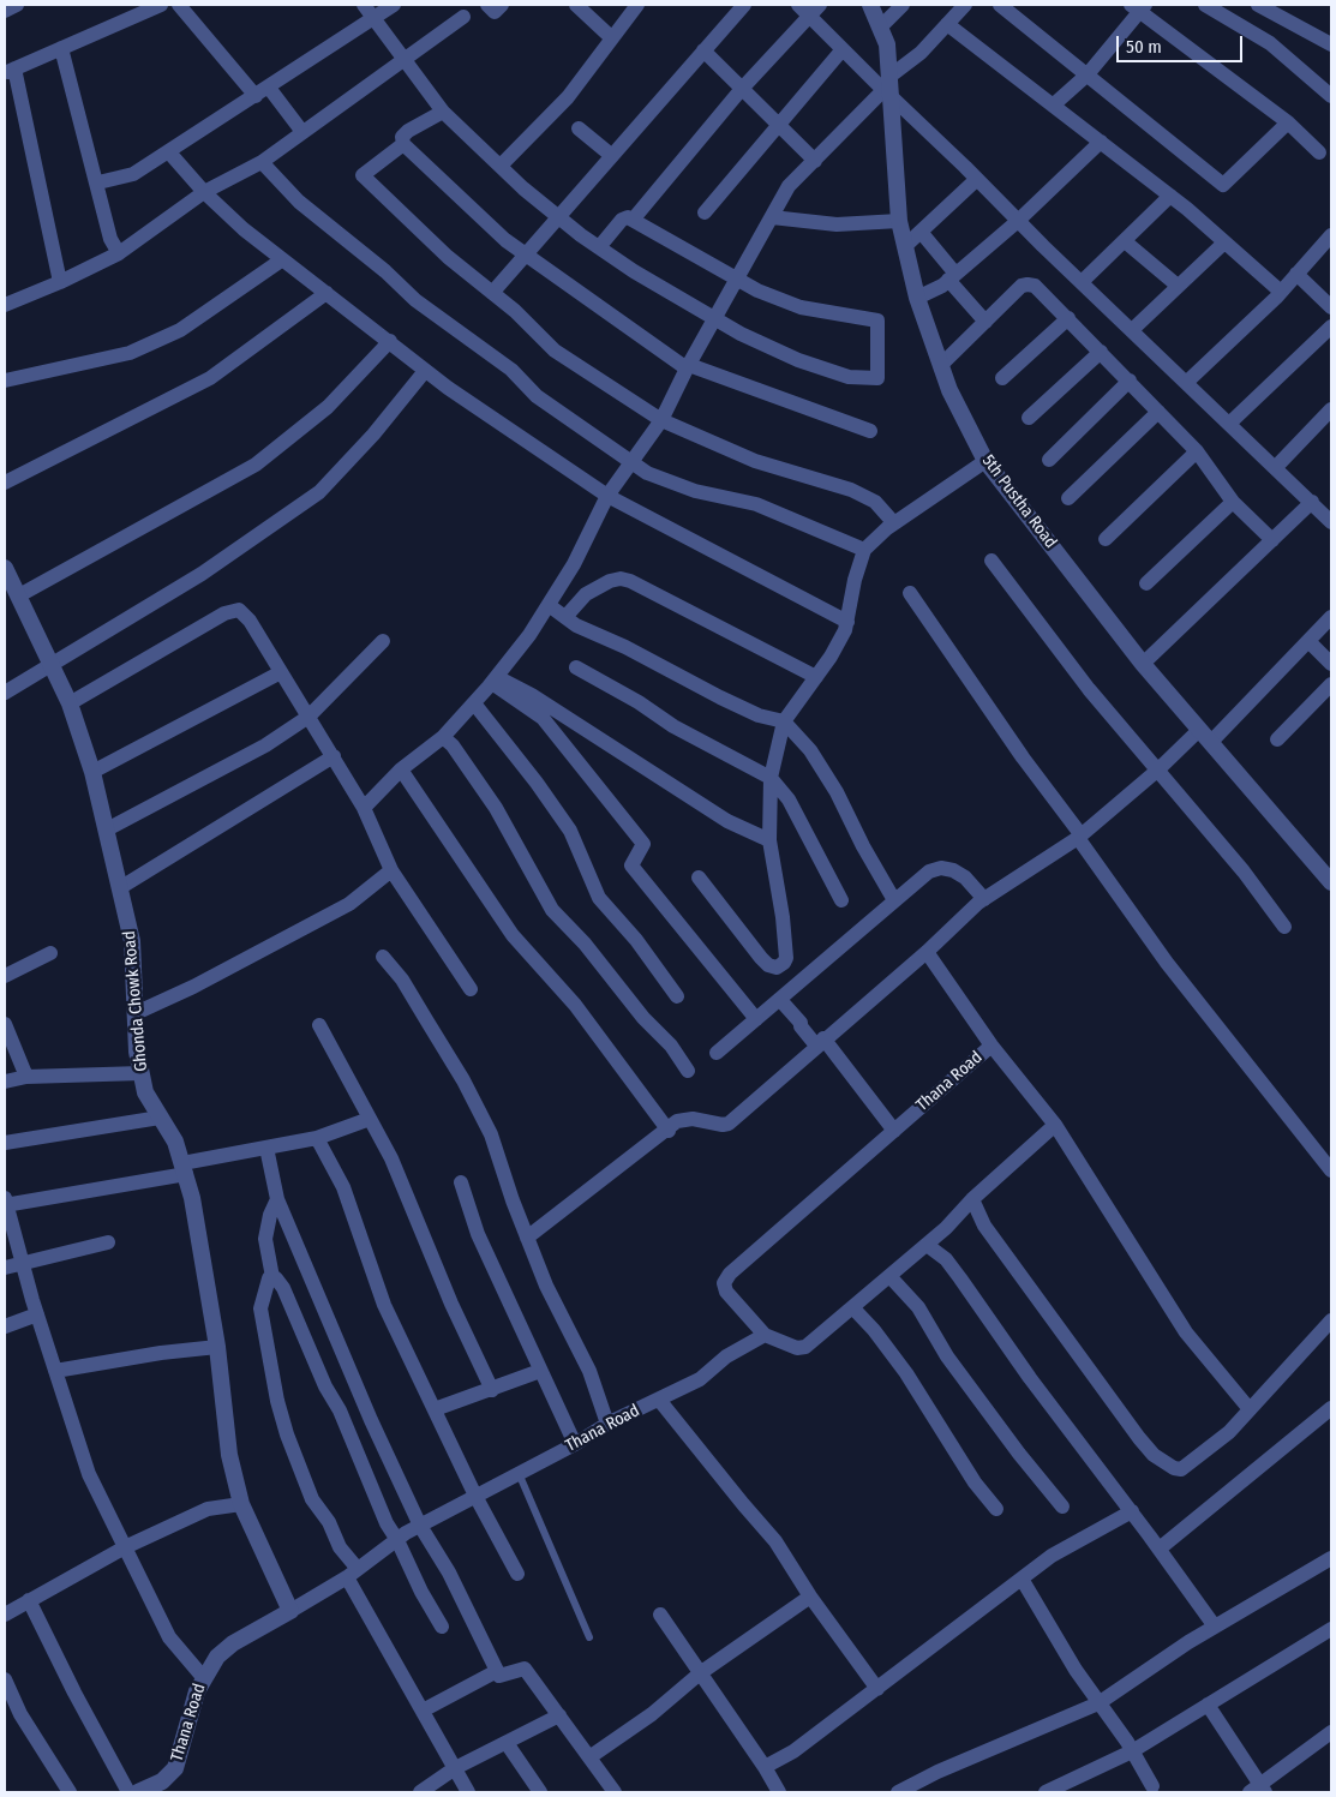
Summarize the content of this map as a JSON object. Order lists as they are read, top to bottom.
{
  "streets": {
    "street": ["5th Pustha Road", "Ghonda Chowk Road", "Thana Road"]
  },
  "crossings": [
    ["Ghonda Chowk Road", "Thana Road"]
  ],
  "scale_bar": "50 m"
}
